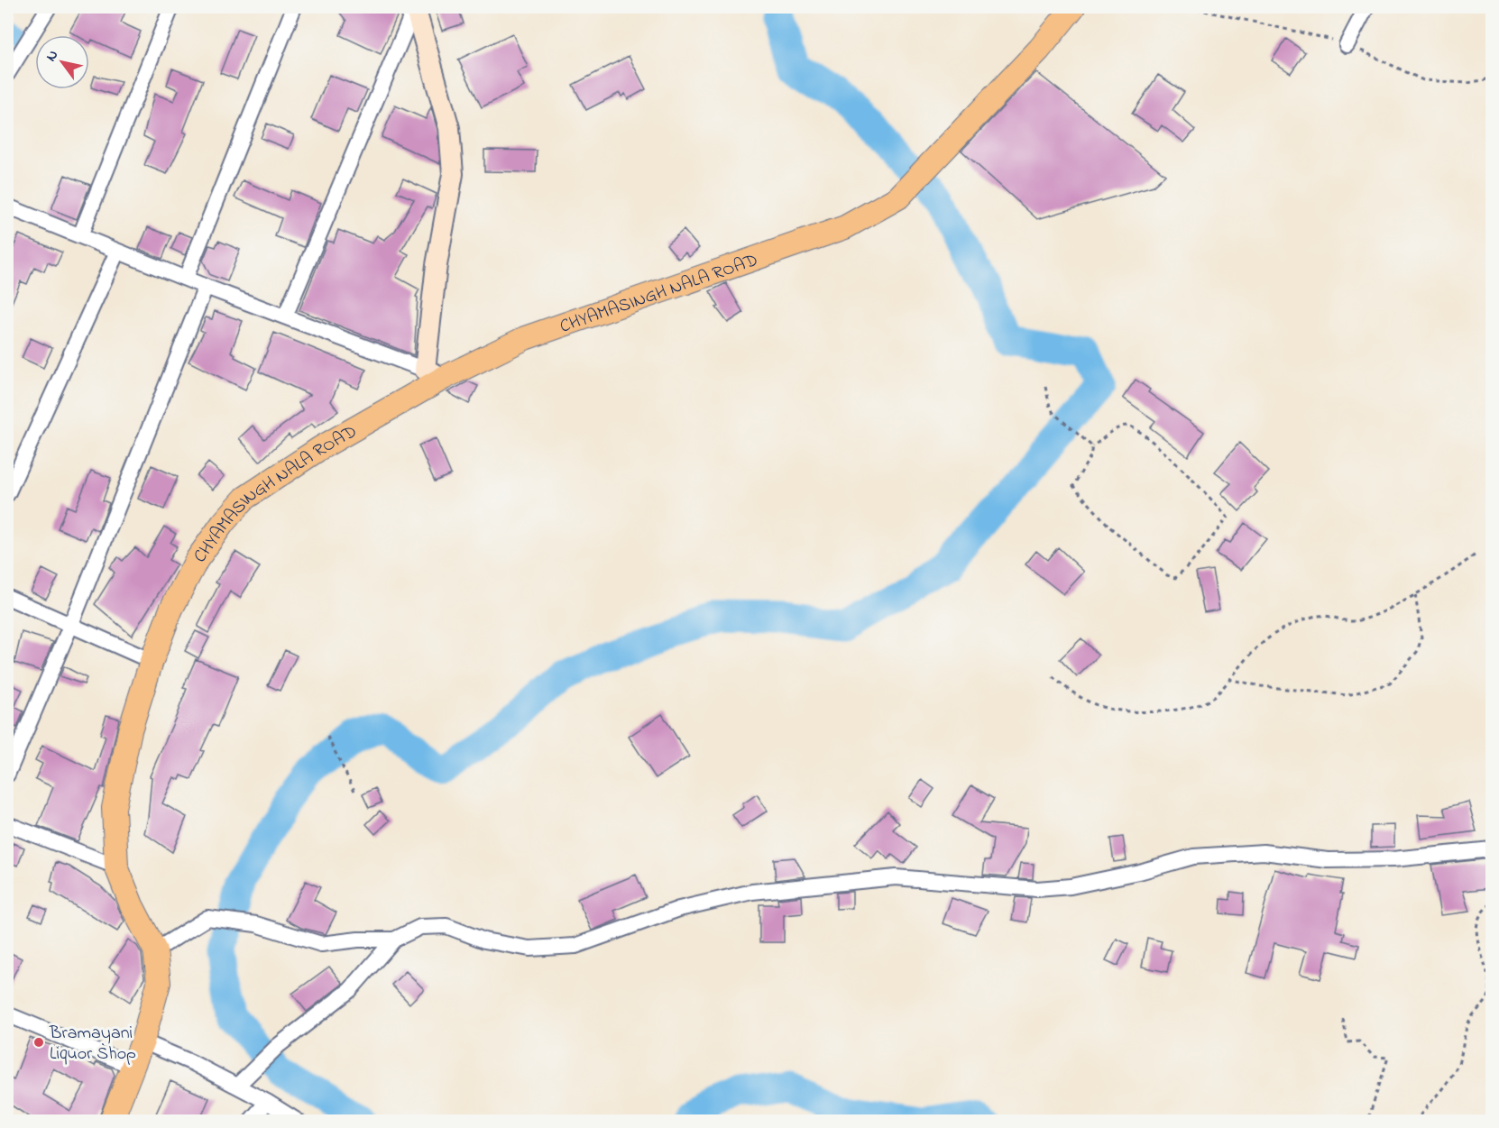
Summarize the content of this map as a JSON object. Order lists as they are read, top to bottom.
{
  "streets": {
    "main road": ["CHYAMASINGH NALA ROAD"]
  },
  "places": ["Bramayani Liquor Shop"],
  "north": "top left"
}
